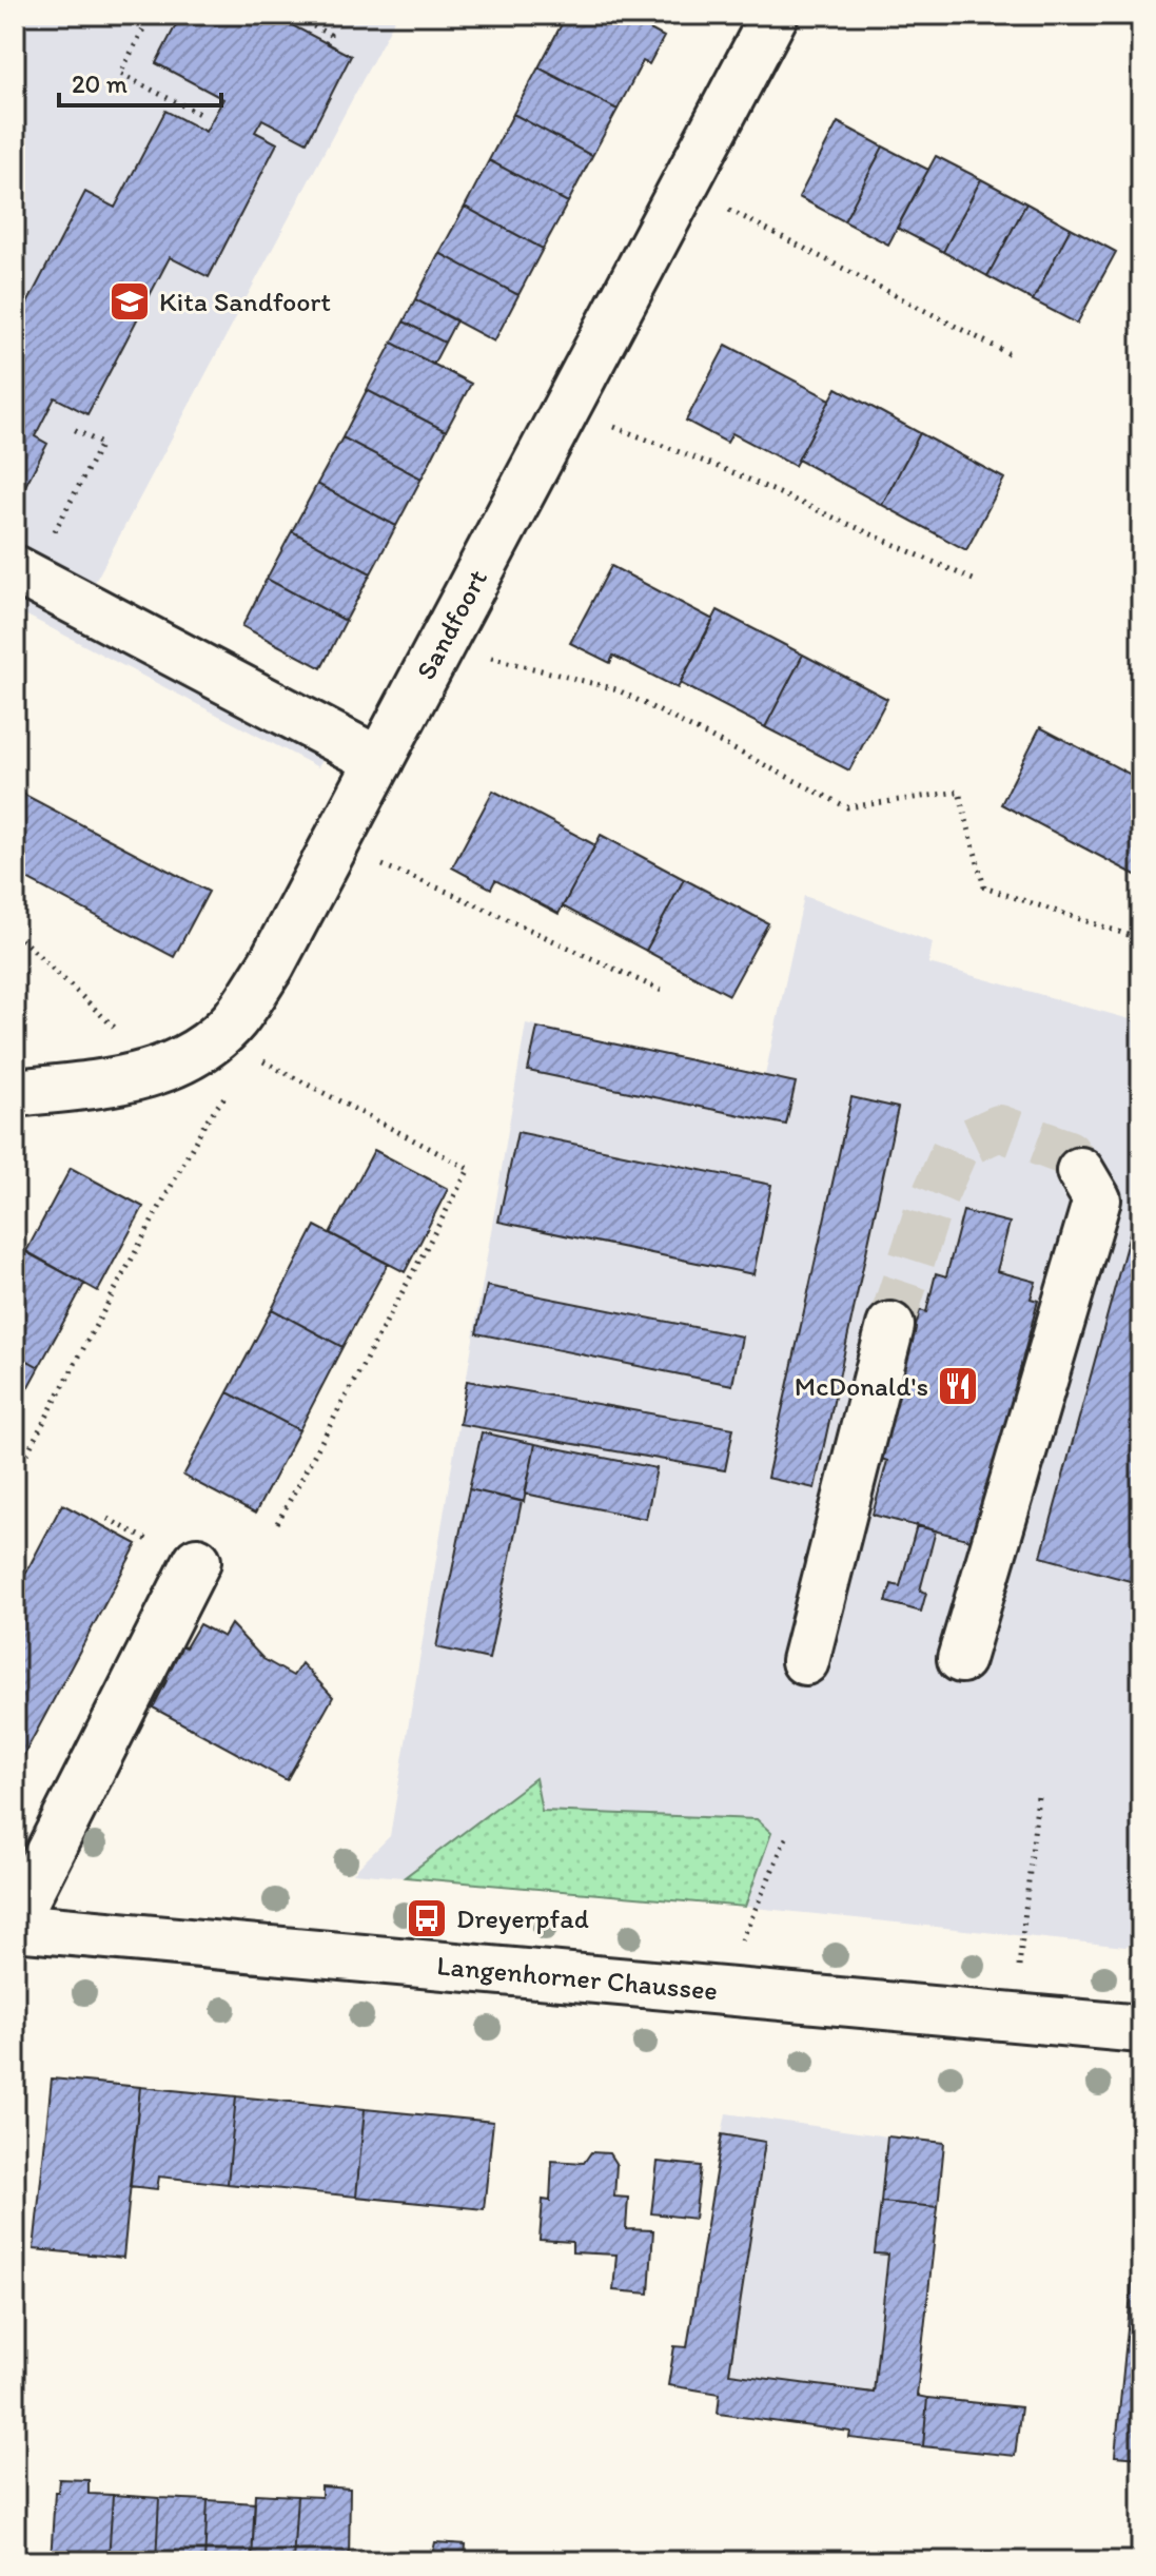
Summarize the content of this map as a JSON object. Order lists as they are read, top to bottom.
{
  "streets": {
    "street": ["Sandfoort", "Langenhorner Chaussee"]
  },
  "places": {
    "school or university": ["Kita Sandfoort"],
    "restaurant": ["McDonald's"],
    "bus stop": ["Dreyerpfad"]
  },
  "scale_bar": "20 m"
}
